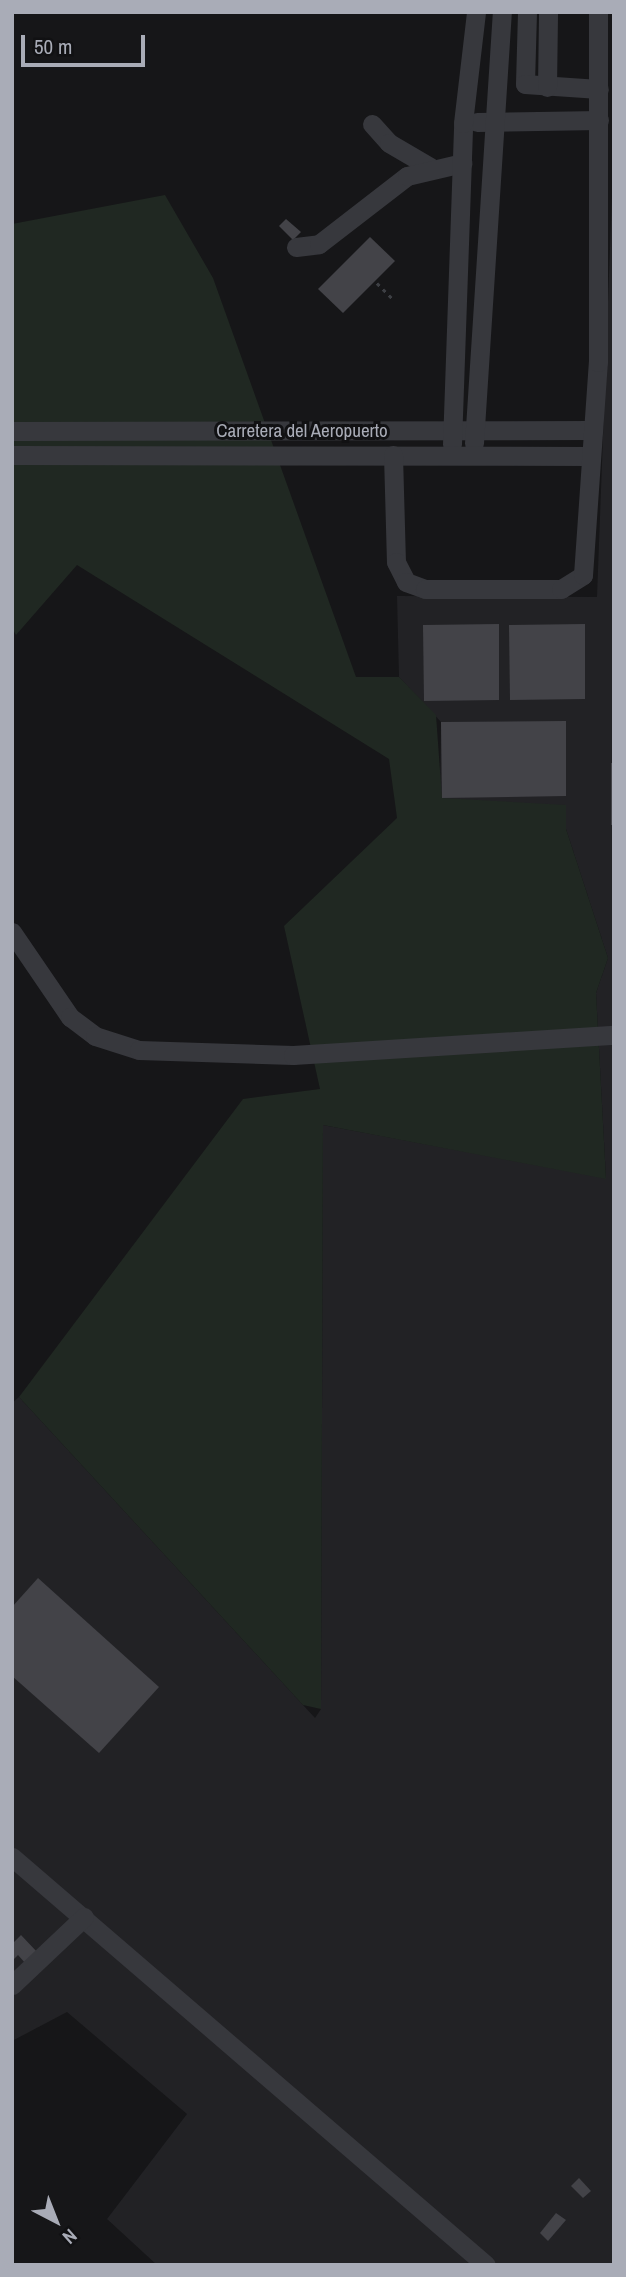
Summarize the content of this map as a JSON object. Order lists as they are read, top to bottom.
{
  "streets": {
    "street": ["Carretera del Aeropuerto"]
  },
  "scale_bar": "50 m",
  "north": "bottom right"
}
